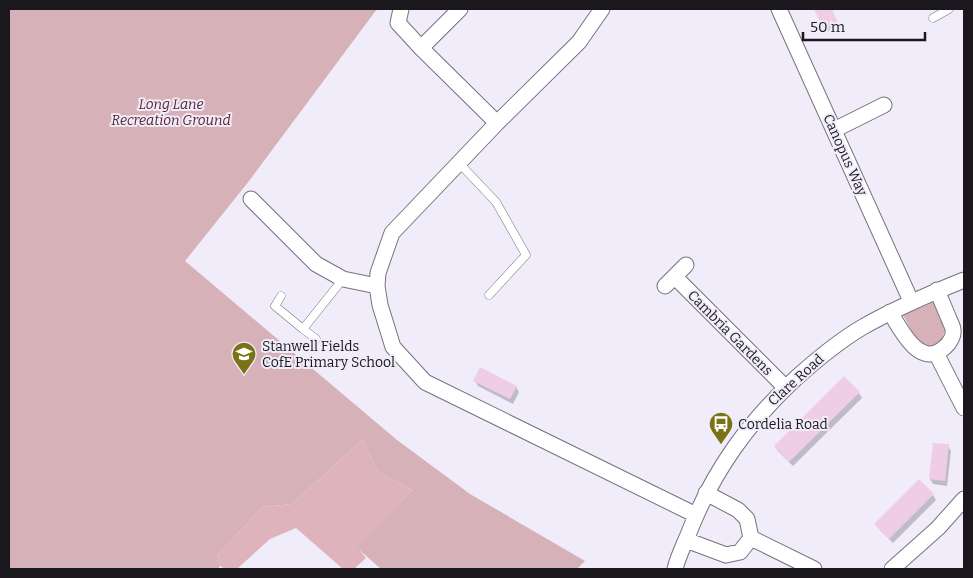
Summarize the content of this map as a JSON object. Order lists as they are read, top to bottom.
{
  "streets": {
    "street": ["Canopus Way", "Cambria Gardens", "Clare Road"]
  },
  "crossings": [
    ["Canopus Way", "Clare Road"],
    ["Cambria Gardens", "Clare Road"]
  ],
  "parks": ["Long Lane Recreation Ground"],
  "places": {
    "school or university": ["Stanwell Fields CofE Primary School"],
    "bus stop": ["Cordelia Road"]
  },
  "scale_bar": "50 m"
}
